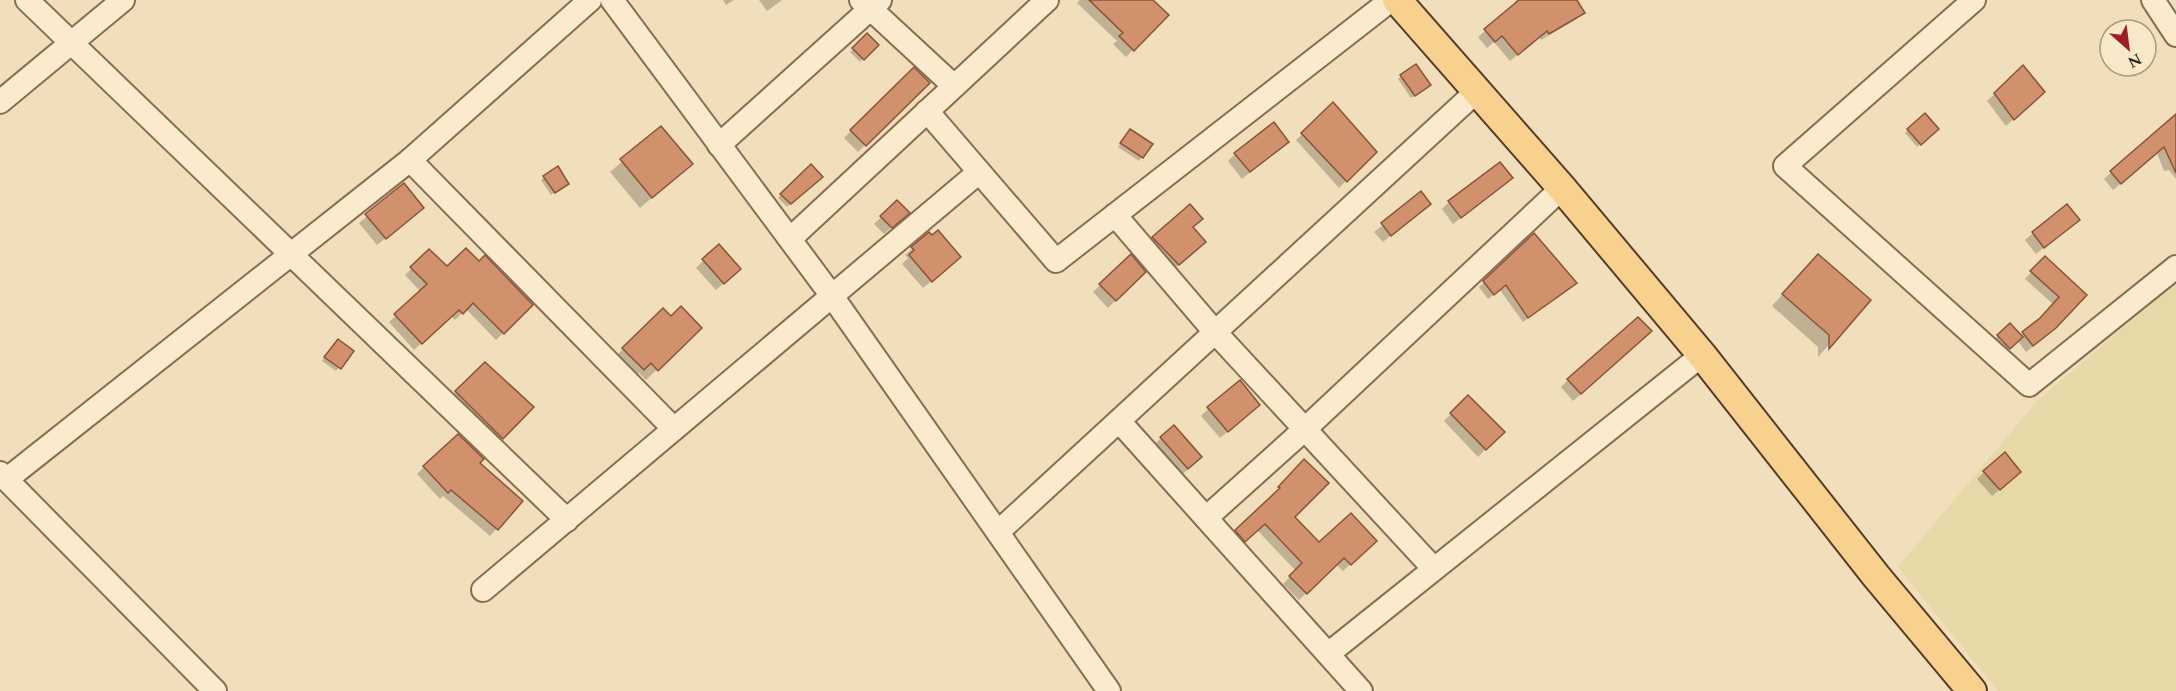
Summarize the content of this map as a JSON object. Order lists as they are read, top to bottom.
{
  "north": "bottom right"
}
